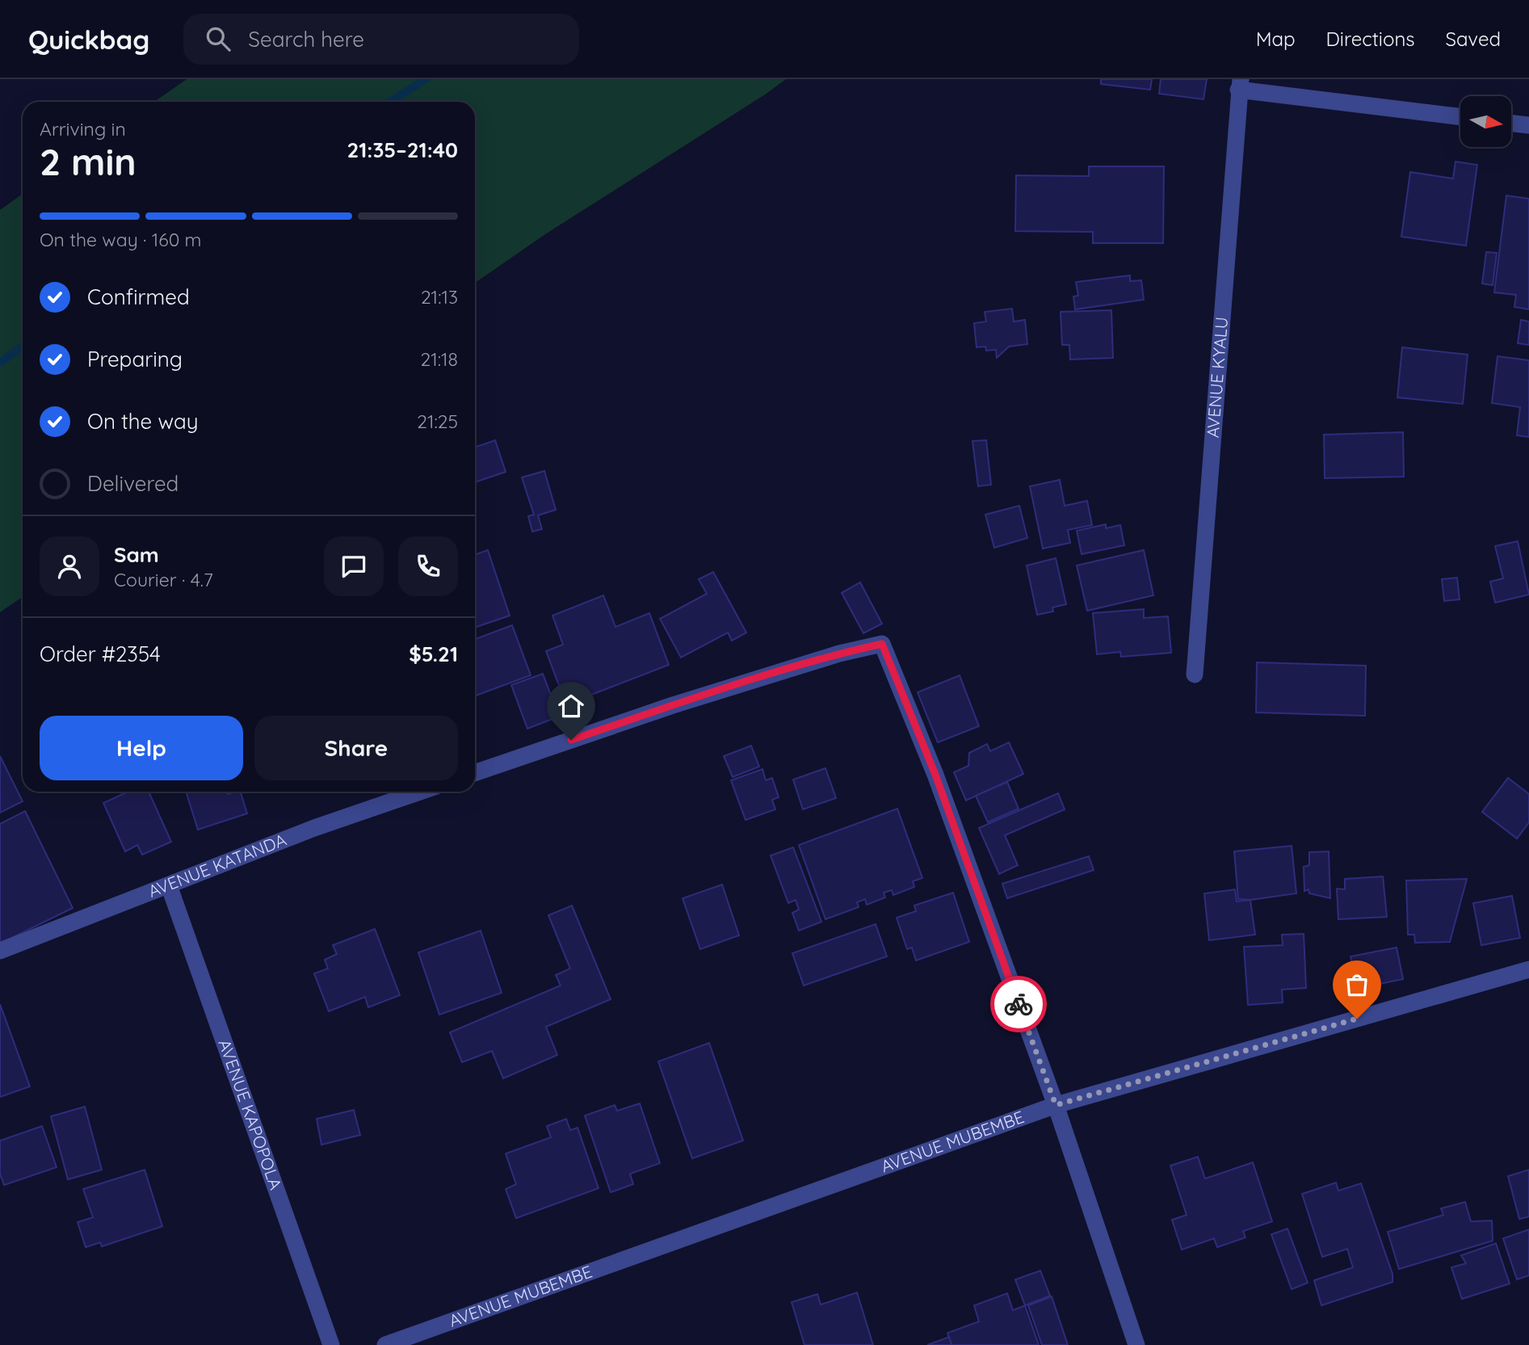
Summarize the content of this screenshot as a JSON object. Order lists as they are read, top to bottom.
{
  "streets": {
    "street": [
      "AVENUE KYALU",
      "AVENUE KATANDA",
      "AVENUE KAPOPOLA",
      "AVENUE MUBEMBE"
    ]
  },
  "crossings": [
    ["AVENUE KATANDA", "AVENUE KAPOPOLA"]
  ],
  "north": "right",
  "page": {
    "header": "Quickbag",
    "search": "Search here",
    "nav": ["Map", "Directions", "Saved"],
    "heading": ["2 min", "Arriving in", "21:35–21:40"],
    "panel": [
      "Sam",
      "Courier · 4.7",
      "Order #2354",
      "$5.21"
    ],
    "bar": "On the way · 160 m",
    "list": [
      ["Confirmed", "21:13"],
      ["Preparing", "21:18"],
      ["On the way", "21:25"],
      "Delivered"
    ],
    "buttons": ["Help", "Share"]
  }
}
